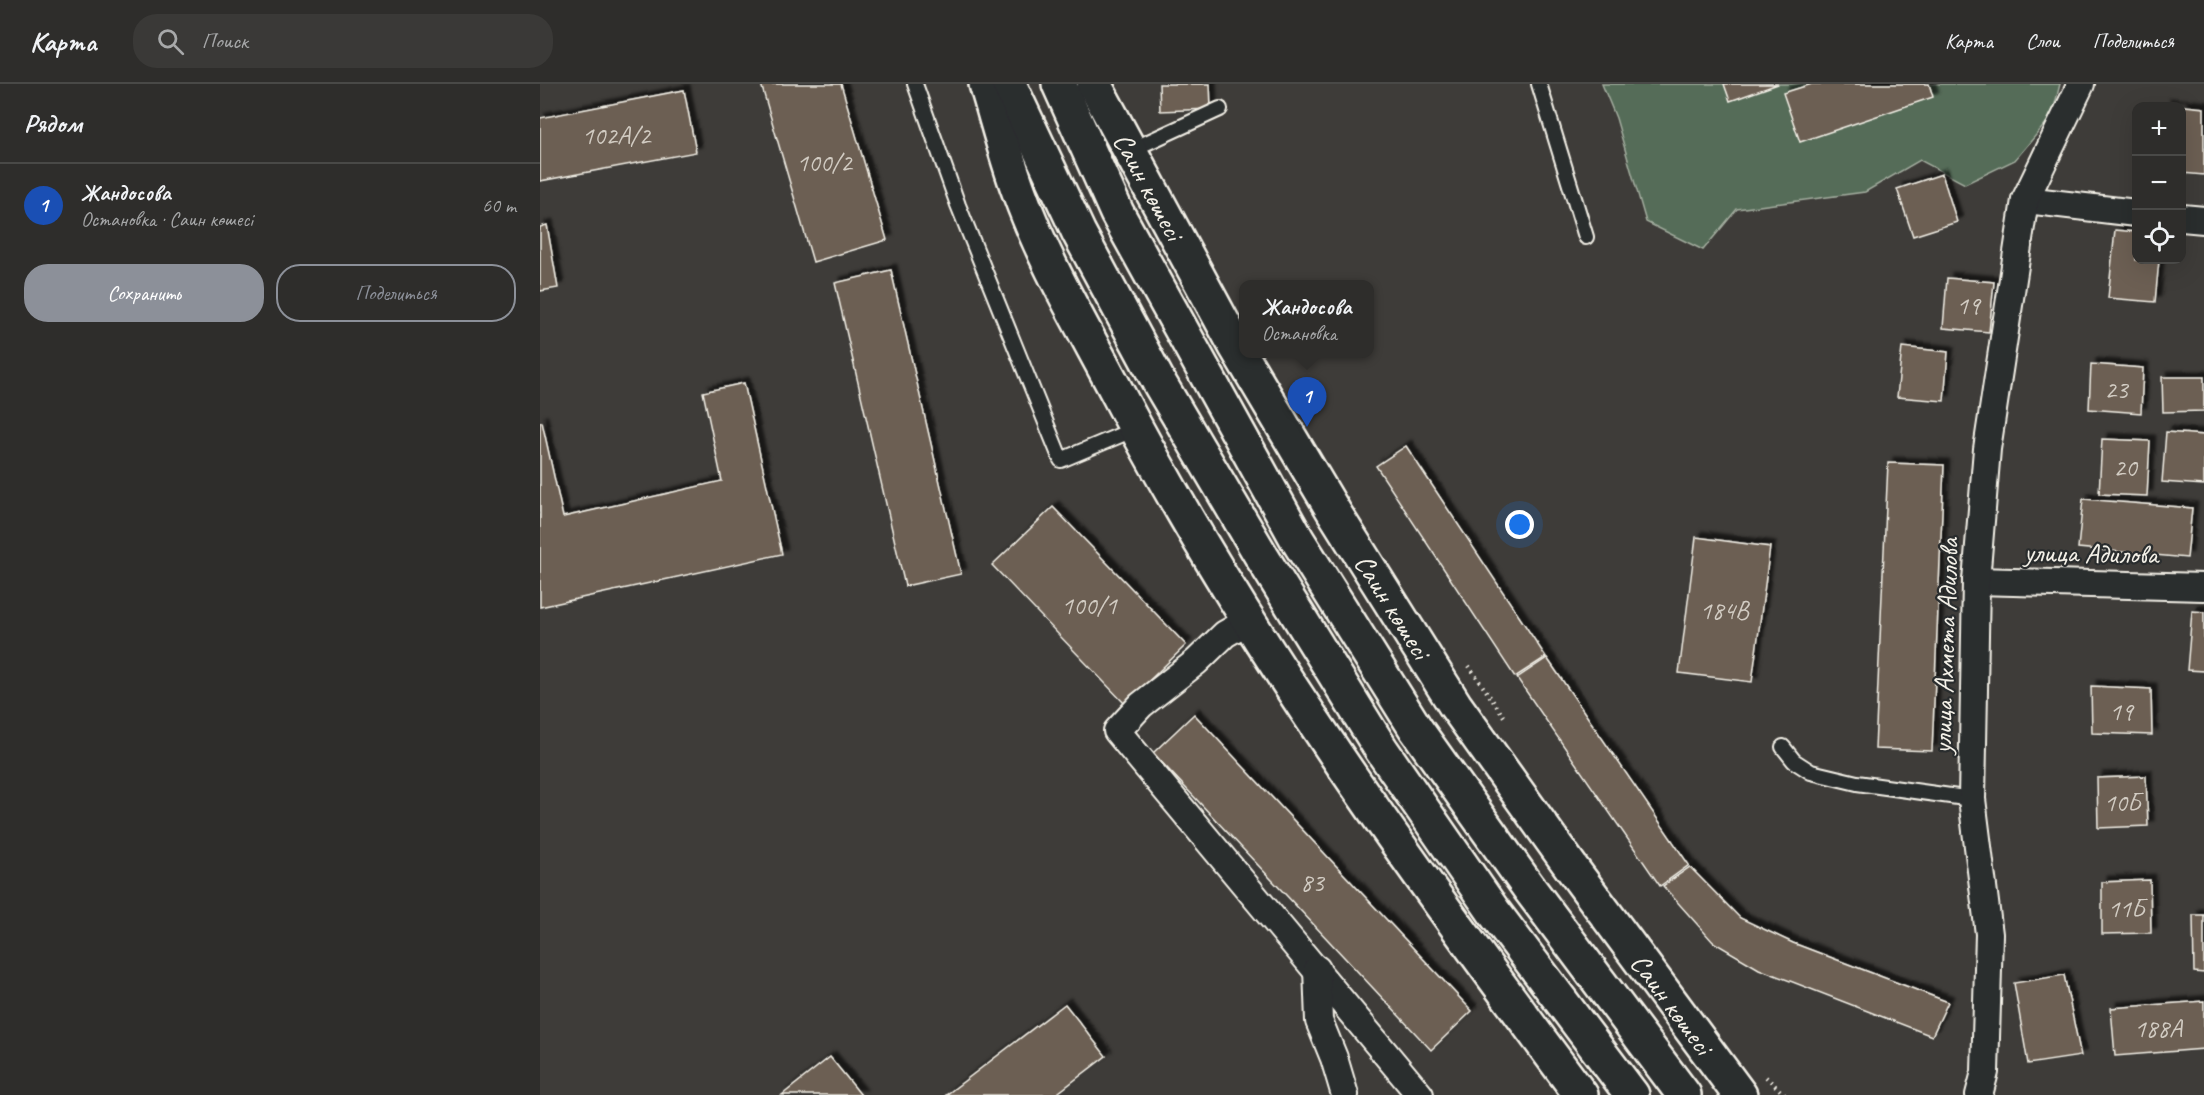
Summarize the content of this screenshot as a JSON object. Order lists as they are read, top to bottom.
{
  "streets": {
    "main road": ["Саин көшесі"],
    "street": ["улица Адилова", "улица Ахмета Адилова"]
  },
  "crossings": [
    ["улица Адилова", "улица Ахмета Адилова"]
  ],
  "house_numbers": [
    "102А/2",
    "100/2",
    "19",
    "23",
    "20",
    "100/1",
    "184В",
    "19",
    "10Б",
    "83",
    "11Б",
    "188А"
  ],
  "page": {
    "header": "Карта",
    "search": "Поиск",
    "nav": ["Карта", "Слои", "Поделиться"],
    "heading": "Рядом",
    "map_buttons": ["+", "−"],
    "list": [
      {
        "mark": "1",
        "name": "Жандосова",
        "note": "Остановка · Саин көшесі",
        "value": "60 m"
      }
    ],
    "buttons": ["Сохранить", "Поделиться"],
    "popup": ["Жандосова", "Остановка"],
    "pins": "1"
  }
}
